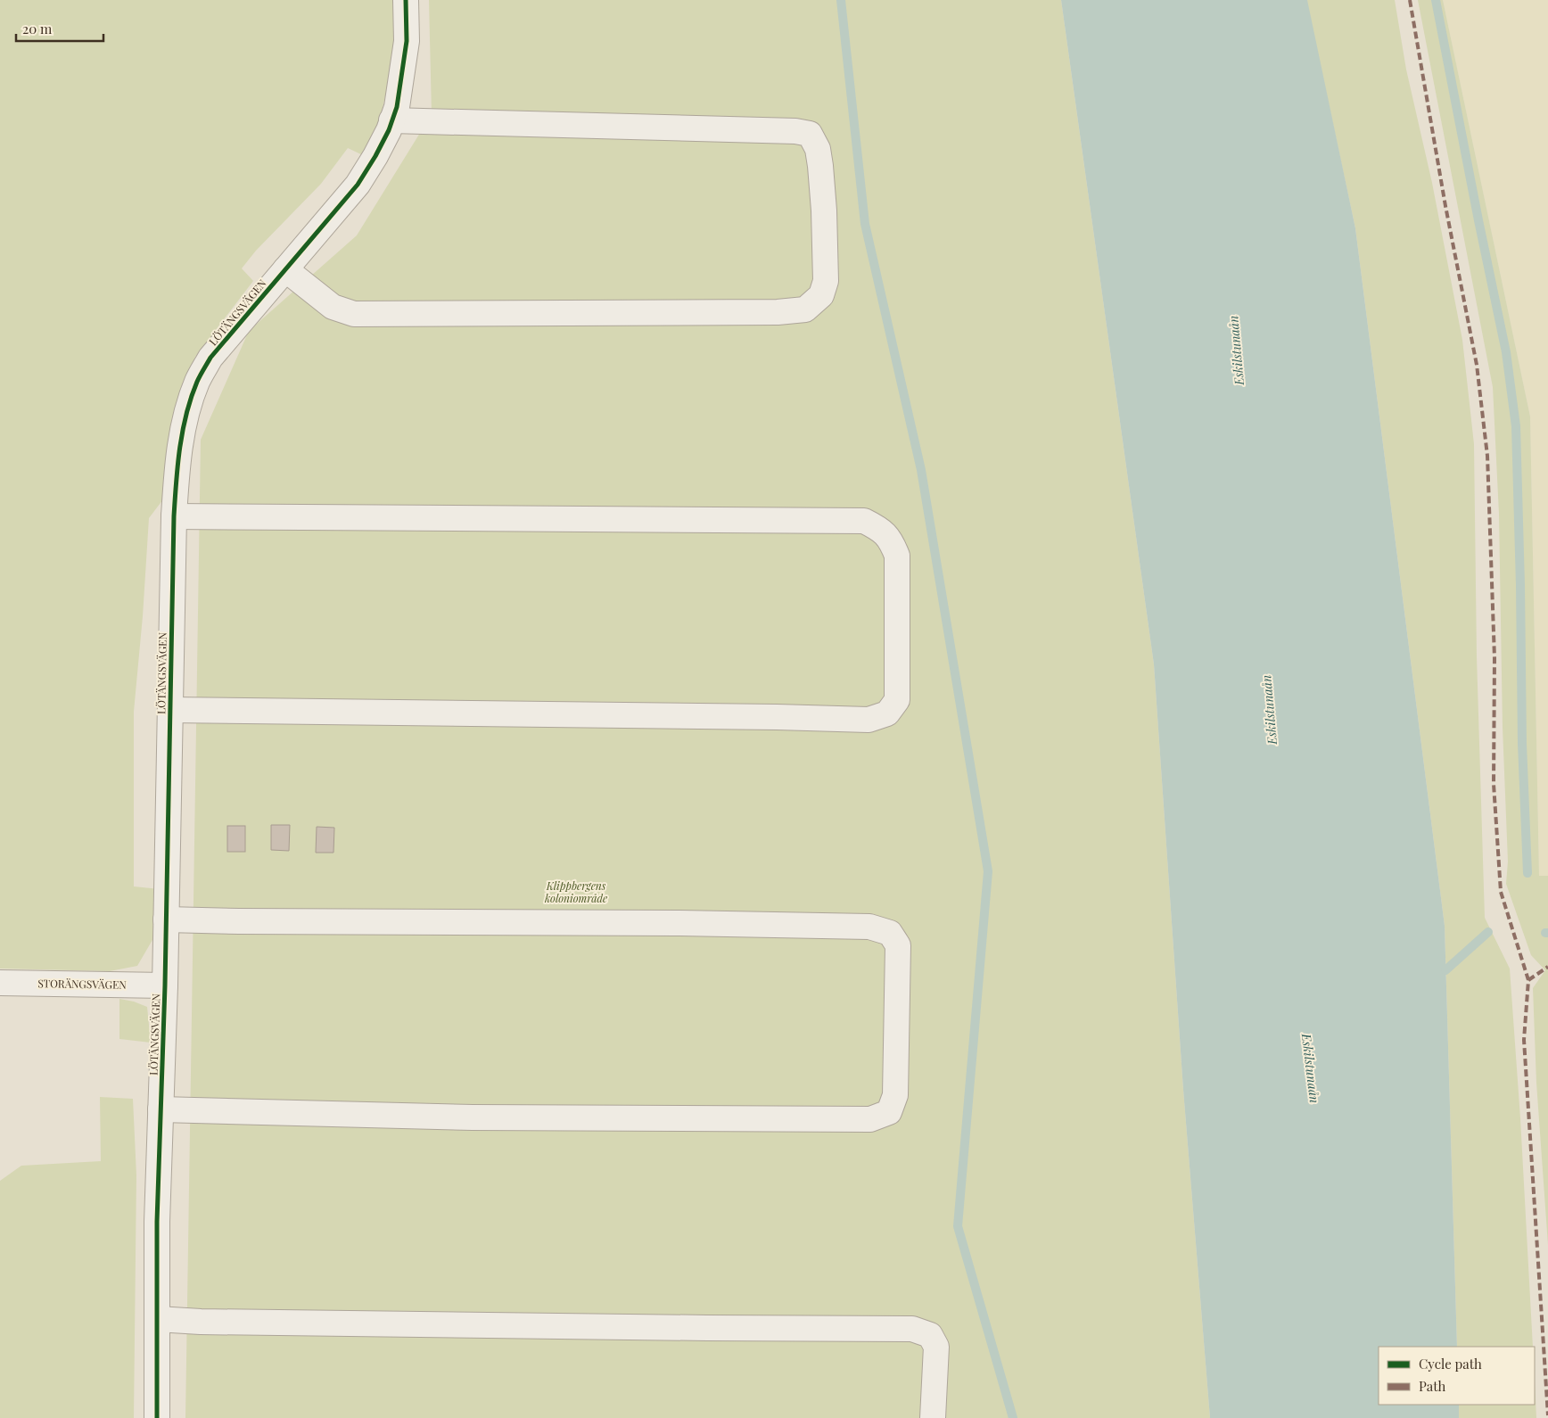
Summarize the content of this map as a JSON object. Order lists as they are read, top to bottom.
{
  "streets": {
    "street": ["LÖTÄNGSVÄGEN", "STORÄNGSVÄGEN"]
  },
  "crossings": [
    ["LÖTÄNGSVÄGEN", "STORÄNGSVÄGEN"]
  ],
  "water": ["Eskilstunaån"],
  "parks": ["Klippbergens koloniområde"],
  "legend": ["Cycle path", "Path"],
  "scale_bar": "20 m"
}
